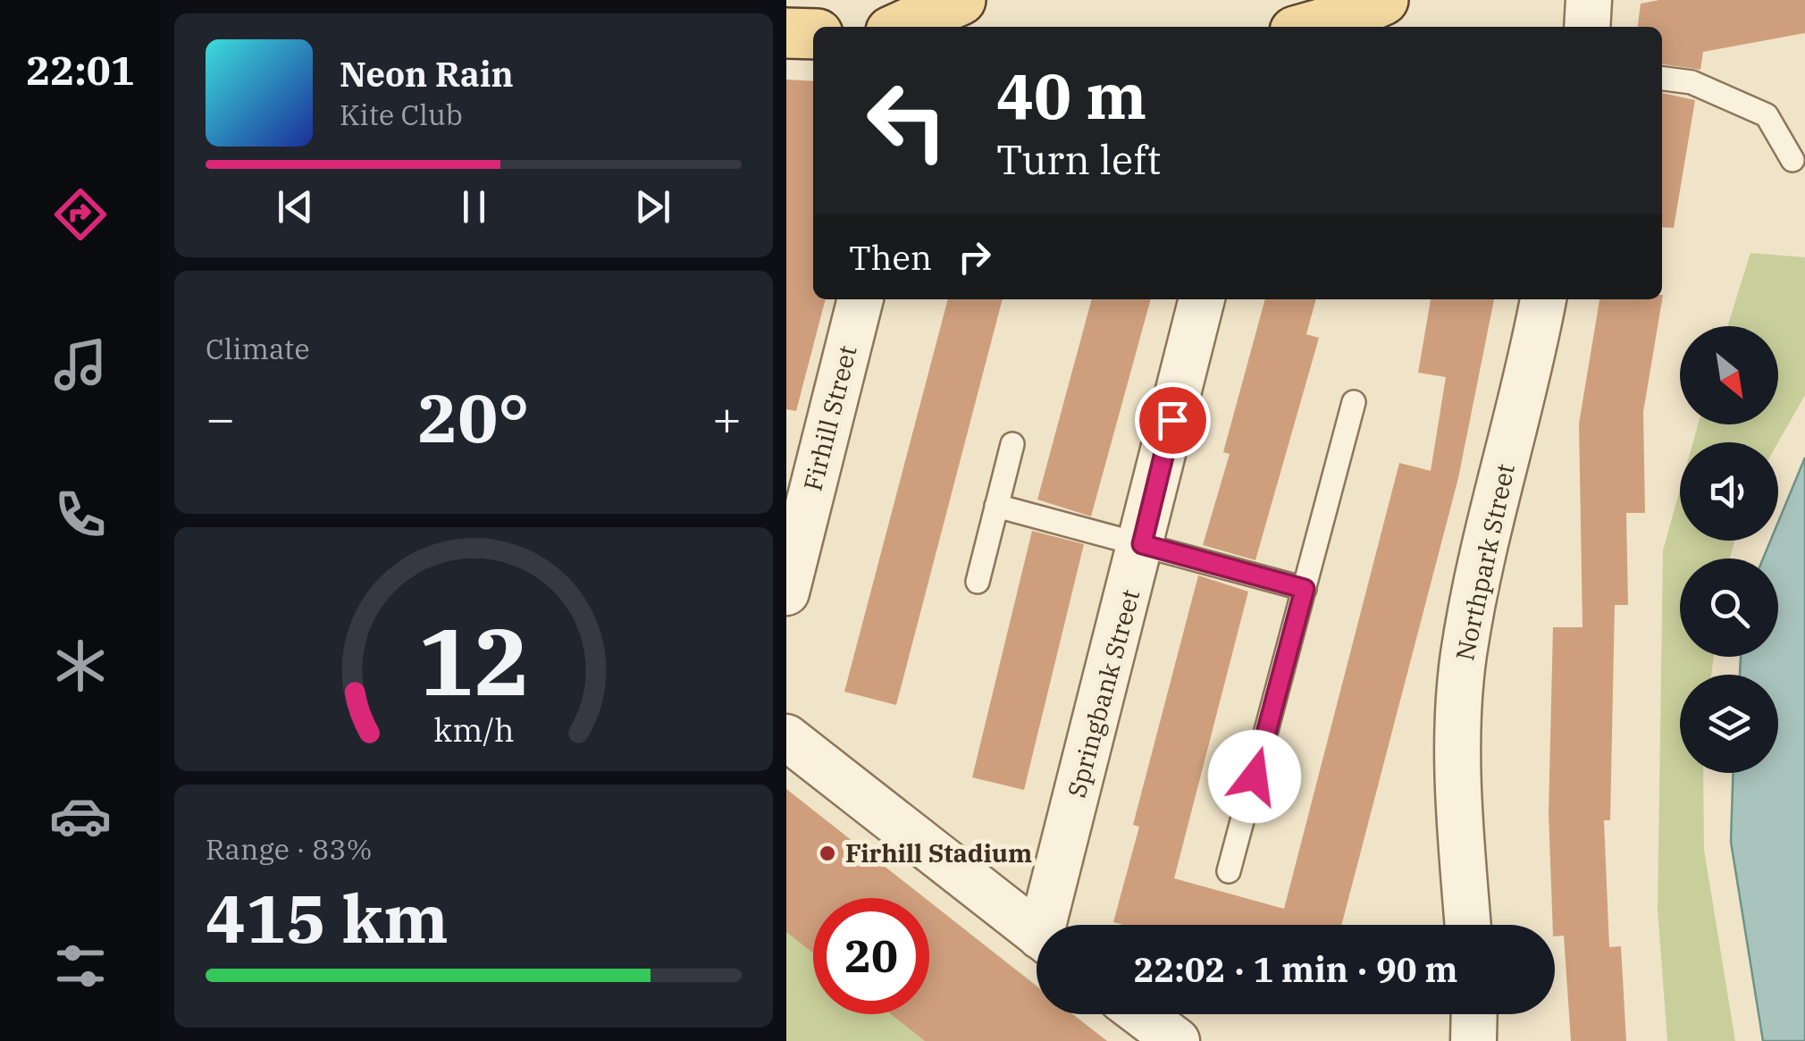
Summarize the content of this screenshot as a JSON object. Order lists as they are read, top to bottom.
{
  "streets": {
    "street": ["Firhill Street", "Northpark Street", "Springbank Street"]
  },
  "places": ["Firhill Stadium"],
  "north": "bottom right",
  "page": {
    "tabs": "22:01",
    "turn": ["40 m", "Turn left"],
    "song": ["Neon Rain", "Kite Club"],
    "then": "Then",
    "tile": [
      "Climate",
      ["Range · 83%", "415 km"]
    ],
    "heat": ["−", "20°", "+"],
    "limit": "20",
    "trip": "22:02 · 1 min · 90 m",
    "gauge": ["12", "km/h"]
  }
}
